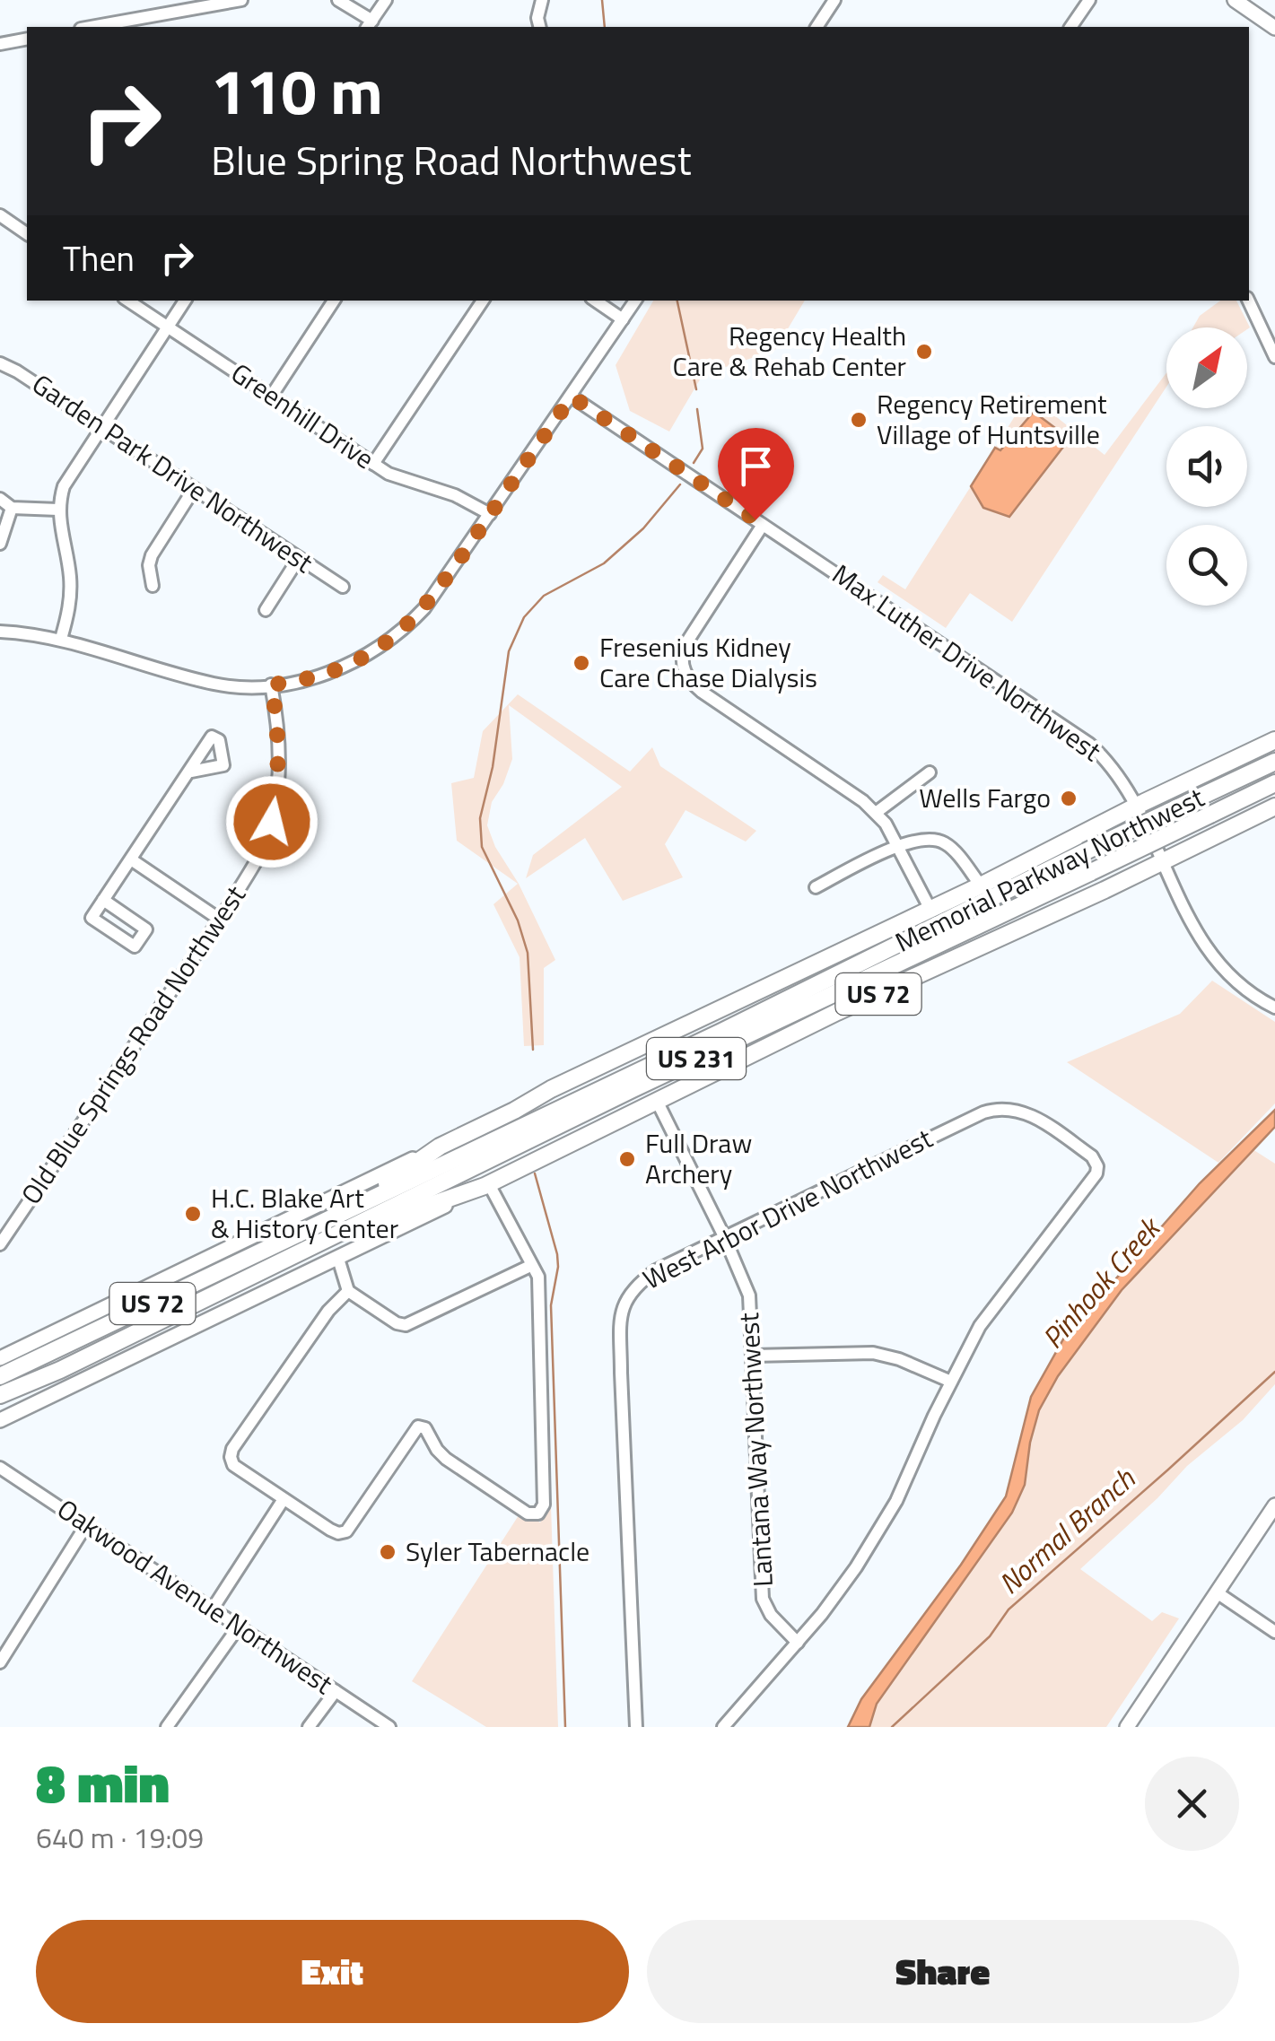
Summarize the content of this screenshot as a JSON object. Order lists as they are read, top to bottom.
{
  "streets": {
    "highway": ["Memorial Parkway Northwest", "US 72", "US 231"],
    "street": [
      "Greenhill Drive",
      "Garden Park Drive Northwest",
      "Max Luther Drive Northwest",
      "Old Blue Springs Road Northwest",
      "West Arbor Drive Northwest",
      "Lantana Way Northwest",
      "Oakwood Avenue Northwest"
    ]
  },
  "crossings": [
    ["Max Luther Drive Northwest", "US 72"],
    ["Memorial Parkway Northwest", "US 72"],
    ["US 72", "Lantana Way Northwest"],
    ["West Arbor Drive Northwest", "Lantana Way Northwest"]
  ],
  "water": ["Pinhook Creek", "Normal Branch"],
  "places": [
    "Regency Health Care & Rehab Center",
    "Regency Retirement Village of Huntsville",
    "Fresenius Kidney Care Chase Dialysis",
    "Wells Fargo",
    "Full Draw Archery",
    "H.C. Blake Art & History Center",
    "Syler Tabernacle"
  ],
  "north": "top right",
  "page": {
    "turn": ["110 m", "Blue Spring Road Northwest"],
    "then": "Then",
    "heading": ["8 min", "640 m · 19:09"],
    "buttons": ["Exit", "Share"]
  }
}
